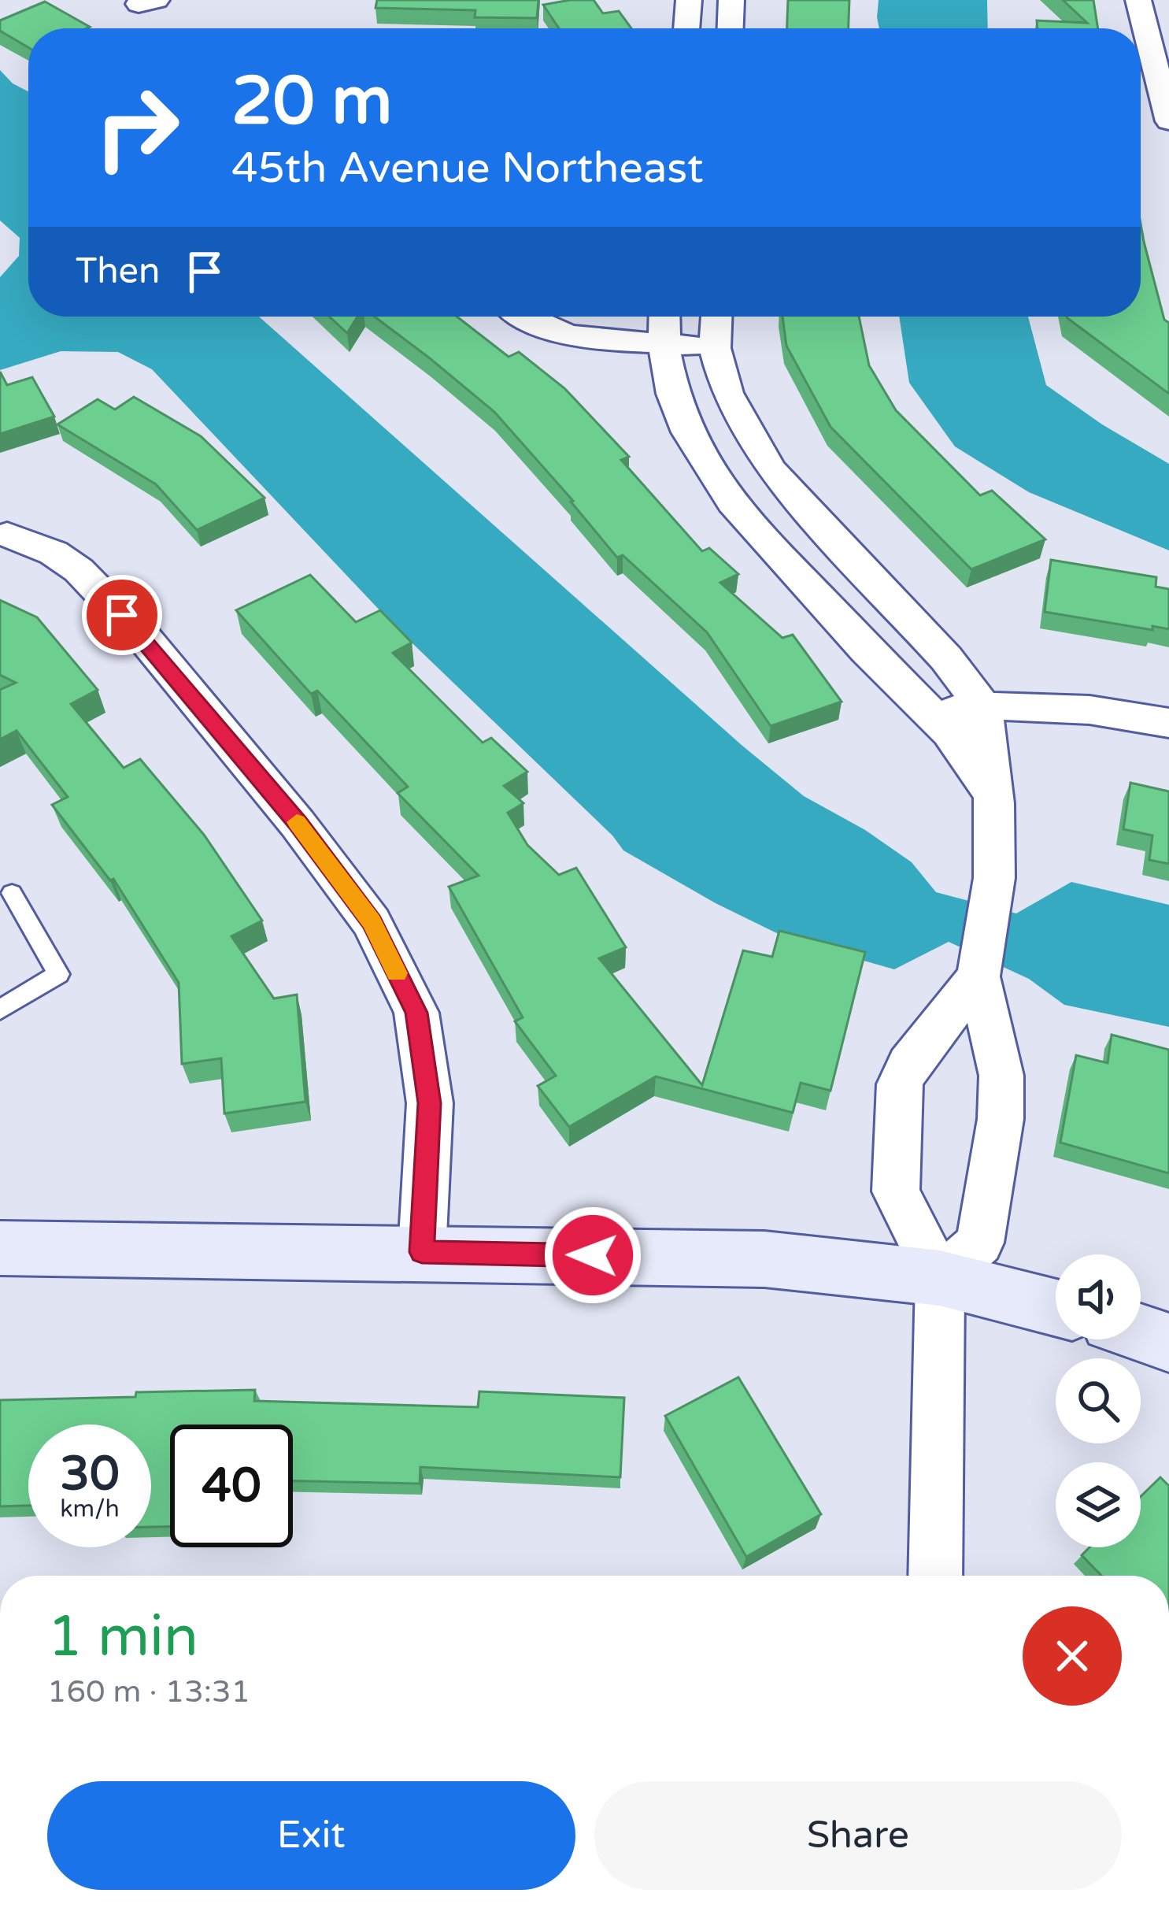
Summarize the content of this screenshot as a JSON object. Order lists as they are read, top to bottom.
{
  "page": {
    "turn": ["20 m", "45th Avenue Northeast"],
    "then": "Then",
    "speed": "30 km/h",
    "limit": "40",
    "heading": ["1 min", "160 m · 13:31"],
    "buttons": ["Exit", "Share"]
  }
}
